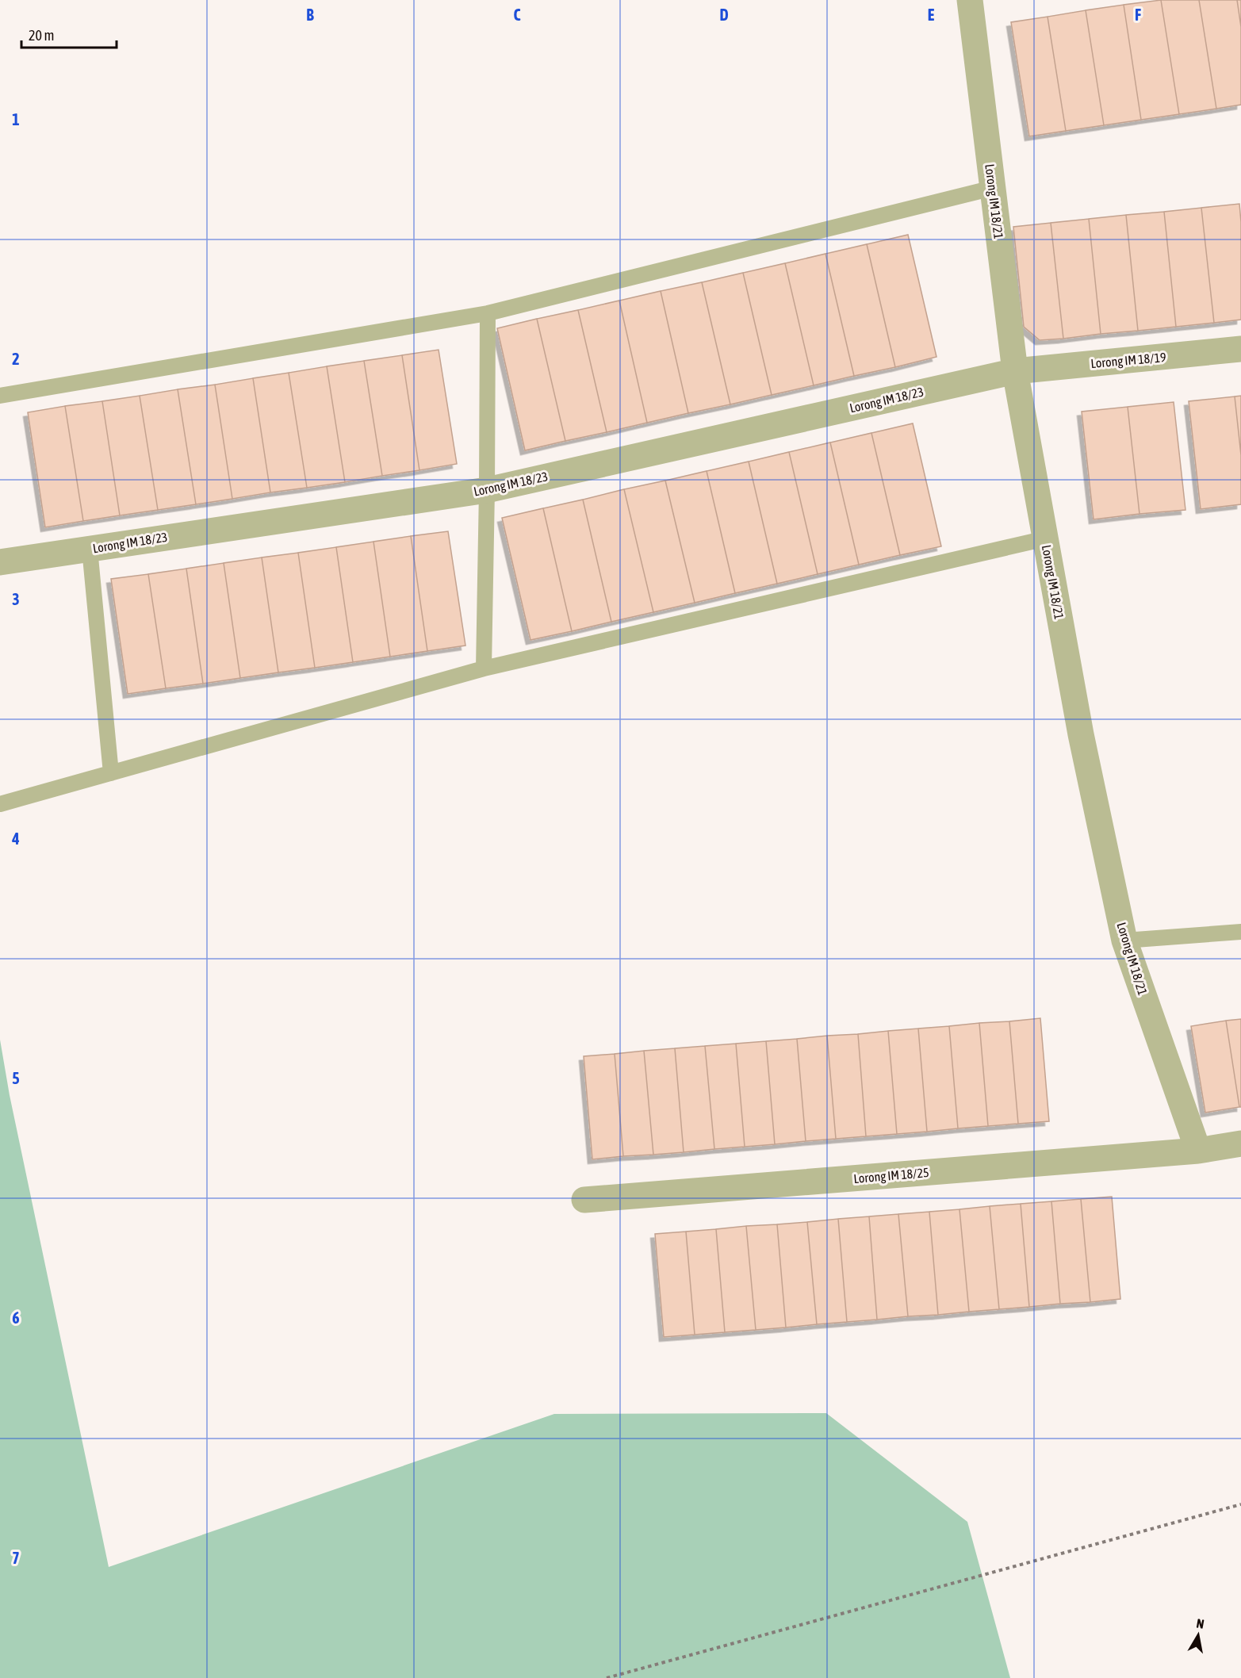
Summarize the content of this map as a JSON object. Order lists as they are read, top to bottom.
{
  "streets": {
    "street": [
      "Lorong IM 18/21",
      "Lorong IM 18/19",
      "Lorong IM 18/23",
      "Lorong IM 18/25"
    ]
  },
  "crossings": [
    ["Lorong IM 18/21", "Lorong IM 18/19"],
    ["Lorong IM 18/21", "Lorong IM 18/23"],
    ["Lorong IM 18/21", "Lorong IM 18/25"],
    ["Lorong IM 18/19", "Lorong IM 18/23"]
  ],
  "scale_bar": "20 m",
  "north": "top",
  "grid": {
    "columns": [
      "B",
      "C",
      "D",
      "E",
      "F"
    ],
    "rows": [
      "1",
      "2",
      "3",
      "4",
      "5",
      "6",
      "7"
    ]
  }
}
